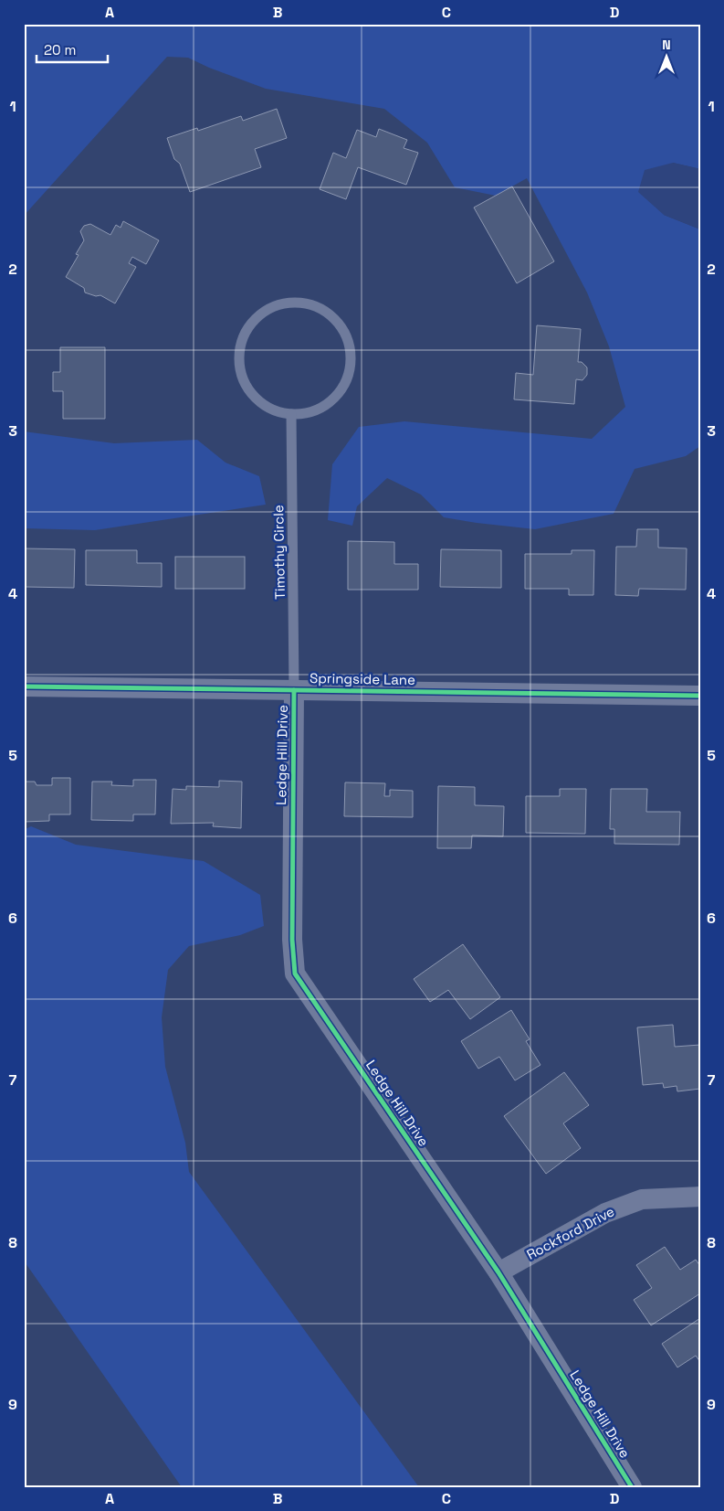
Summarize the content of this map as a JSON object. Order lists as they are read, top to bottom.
{
  "streets": {
    "street": ["Springside Lane", "Ledge Hill Drive", "Rockford Drive"],
    "lane": ["Timothy Circle"]
  },
  "crossings": [
    ["Timothy Circle", "Springside Lane"],
    ["Timothy Circle", "Ledge Hill Drive"],
    ["Springside Lane", "Ledge Hill Drive"],
    ["Ledge Hill Drive", "Rockford Drive"]
  ],
  "scale_bar": "20 m",
  "north": "top",
  "grid": {
    "columns": [
      "A",
      "B",
      "C",
      "D"
    ],
    "rows": [
      "1",
      "2",
      "3",
      "4",
      "5",
      "6",
      "7",
      "8",
      "9"
    ]
  }
}
